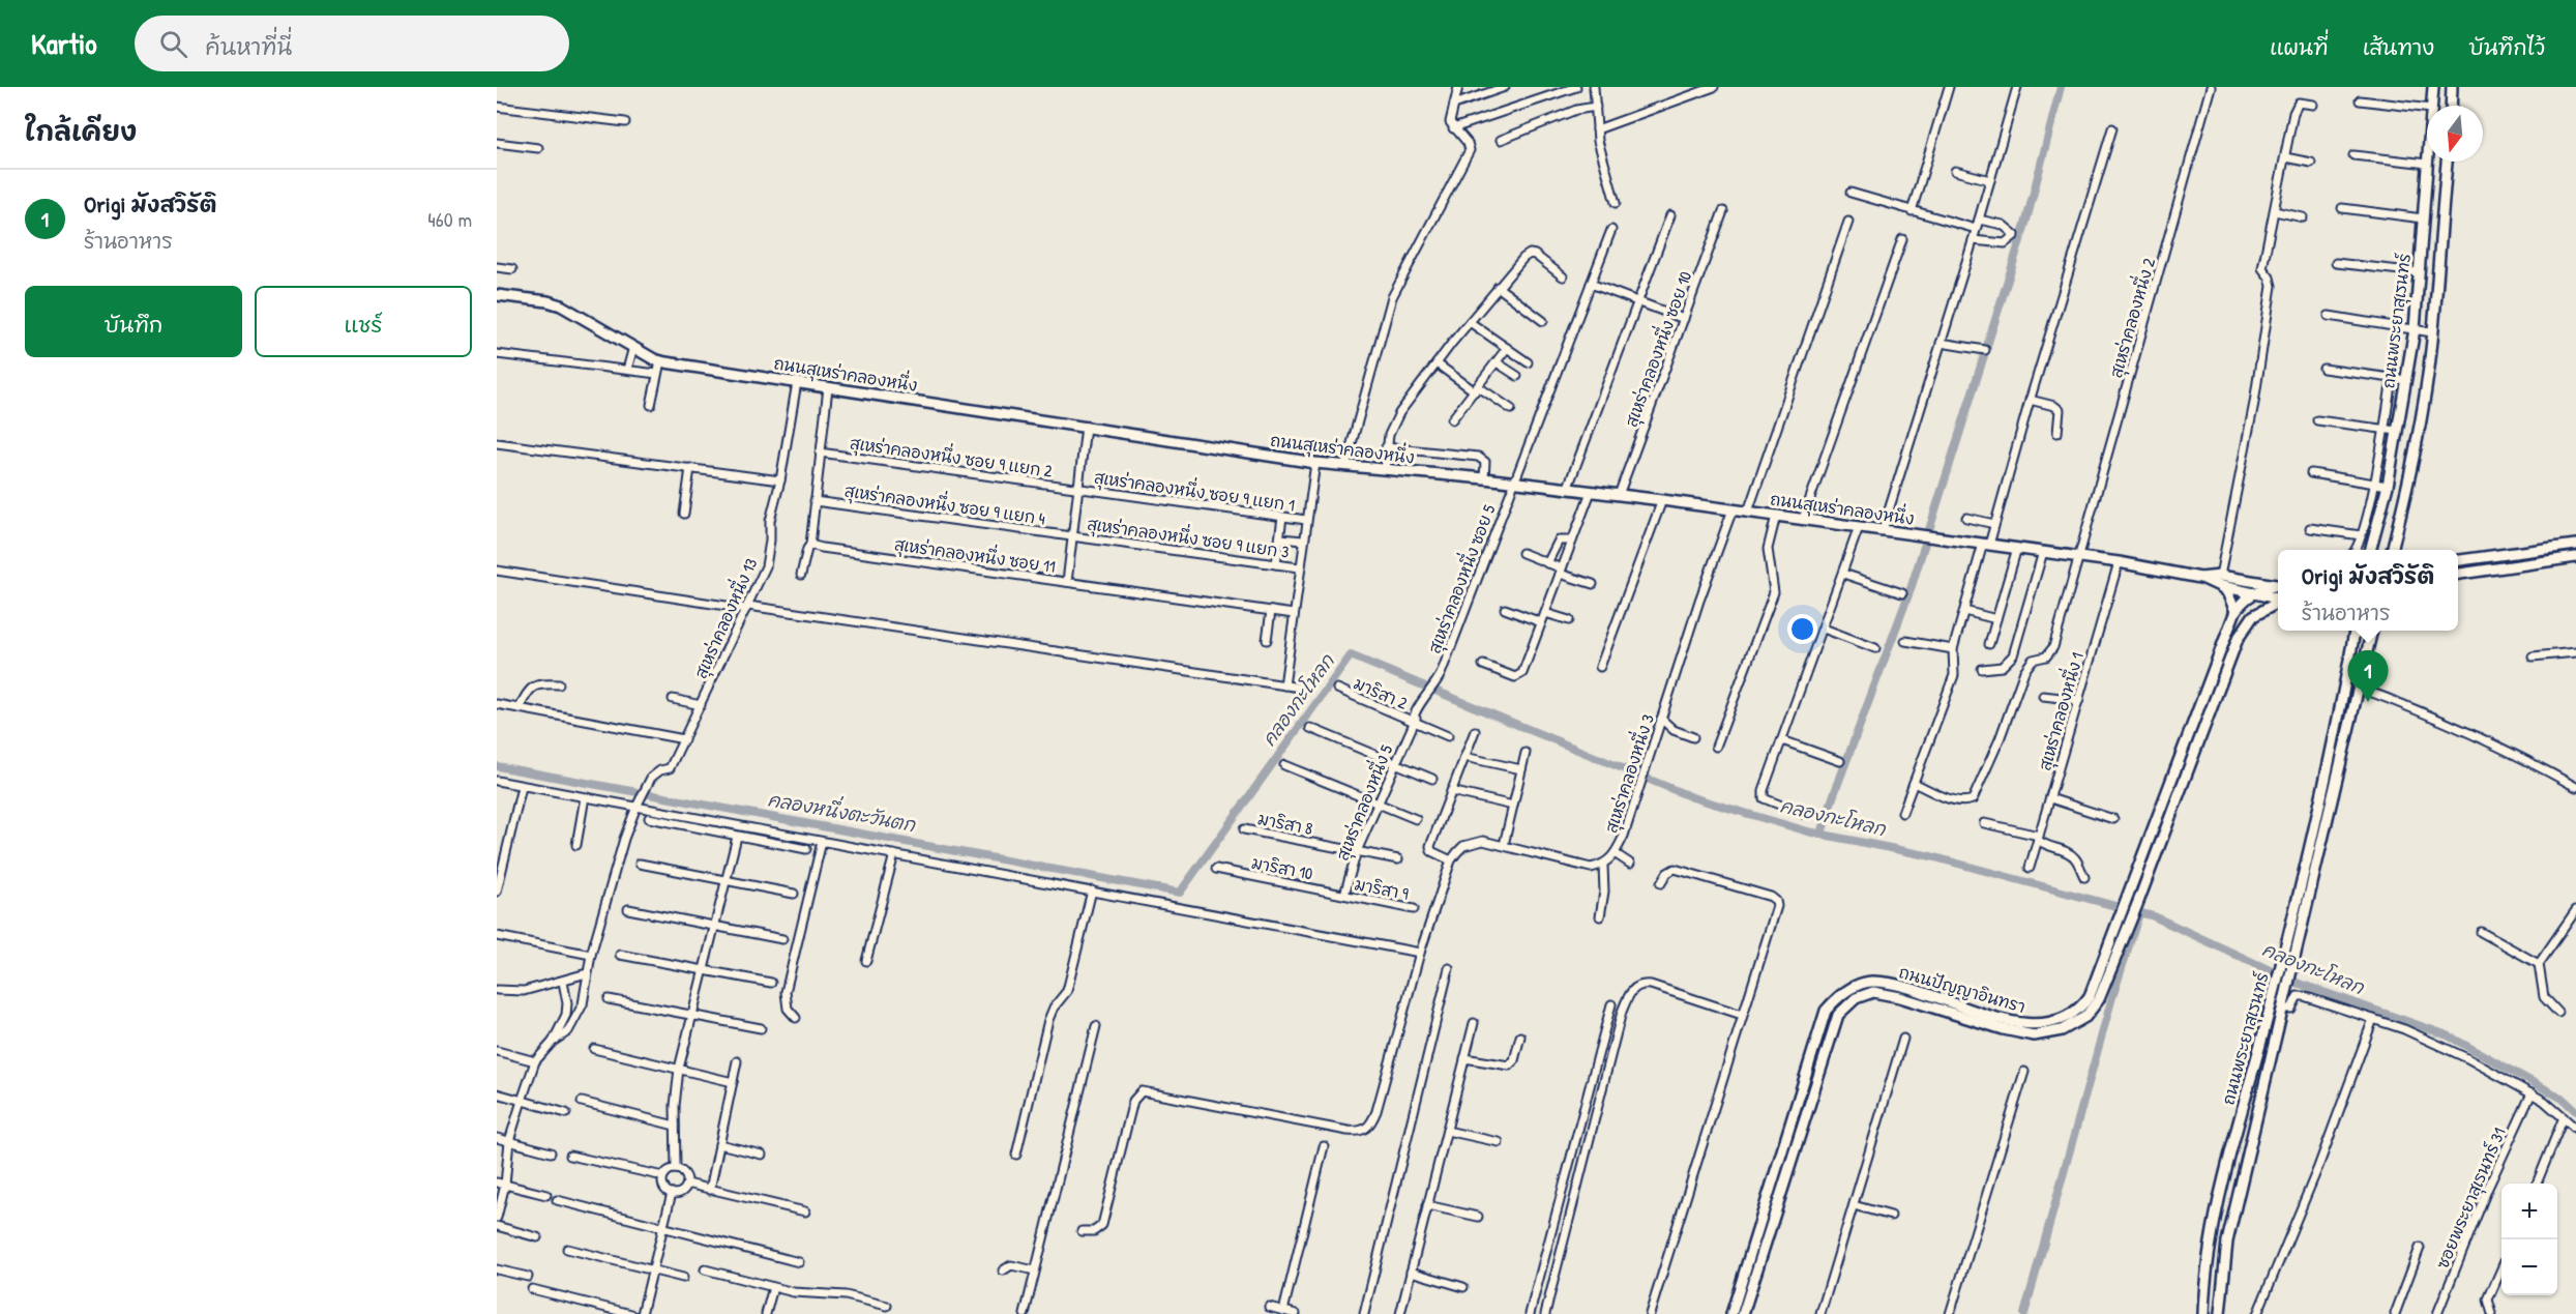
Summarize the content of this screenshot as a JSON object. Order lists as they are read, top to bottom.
{
  "streets": {
    "street": [
      "สุเหร่าคลองหนึ่ง 2",
      "ถนนพระยาสุเรนทร์",
      "สุเหร่าคลองหนึ่ง ซอย 10",
      "ถนนสุเหร่าคลองหนึ่ง",
      "สุเหร่าคลองหนึ่ง ซอย 9 แยก 2",
      "สุเหร่าคลองหนึ่ง ซอย 9 แยก 1",
      "สุเหร่าคลองหนึ่ง ซอย 9 แยก 4",
      "สุเหร่าคลองหนึ่ง ซอย 9 แยก 3",
      "สุเหร่าคลองหนึ่ง ซอย 11",
      "สุเหร่าคลองหนึ่ง ซอย 5",
      "สุเหร่าคลองหนึ่ง 13",
      "มาริสา 2",
      "สุเหร่าคลองหนึ่ง 1",
      "สุเหร่าคลองหนึ่ง 3",
      "สุเหร่าคลองหนึ่ง 5",
      "มาริสา 8",
      "มาริสา 10",
      "มาริสา 9",
      "ถนนปัญญาอินทรา",
      "ซอยพระยาสุเรนทร์ 31"
    ]
  },
  "crossings": [
    ["สุเหร่าคลองหนึ่ง 2", "ถนนสุเหร่าคลองหนึ่ง"],
    ["สุเหร่าคลองหนึ่ง ซอย 10", "ถนนสุเหร่าคลองหนึ่ง"],
    ["ถนนสุเหร่าคลองหนึ่ง", "สุเหร่าคลองหนึ่ง ซอย 5"],
    ["ถนนสุเหร่าคลองหนึ่ง", "สุเหร่าคลองหนึ่ง 13"],
    ["ถนนสุเหร่าคลองหนึ่ง", "สุเหร่าคลองหนึ่ง 1"],
    ["ถนนสุเหร่าคลองหนึ่ง", "สุเหร่าคลองหนึ่ง 3"],
    ["ถนนสุเหร่าคลองหนึ่ง", "ถนนปัญญาอินทรา"],
    ["สุเหร่าคลองหนึ่ง ซอย 9 แยก 2", "สุเหร่าคลองหนึ่ง ซอย 9 แยก 1"],
    ["สุเหร่าคลองหนึ่ง ซอย 9 แยก 4", "สุเหร่าคลองหนึ่ง ซอย 9 แยก 3"],
    ["สุเหร่าคลองหนึ่ง ซอย 5", "สุเหร่าคลองหนึ่ง 5"],
    ["มาริสา 2", "สุเหร่าคลองหนึ่ง 5"],
    ["สุเหร่าคลองหนึ่ง 5", "มาริสา 8"],
    ["สุเหร่าคลองหนึ่ง 5", "มาริสา 10"],
    ["สุเหร่าคลองหนึ่ง 5", "มาริสา 9"],
    ["มาริสา 10", "มาริสา 9"]
  ],
  "water": ["คลองกะโหลก", "คลองหนึ่งตะวันตก"],
  "north": "bottom",
  "page": {
    "header": "Kartio",
    "search": "ค้นหาที่นี่",
    "nav": ["แผนที่", "เส้นทาง", "บันทึกไว้"],
    "heading": "ใกล้เคียง",
    "list": [
      {
        "mark": "1",
        "name": "Origi มังสวิรัติ",
        "note": "ร้านอาหาร",
        "value": "460 m"
      }
    ],
    "buttons": ["บันทึก", "แชร์"],
    "popup": ["Origi มังสวิรัติ", "ร้านอาหาร"],
    "pins": "1",
    "map_buttons": ["+", "−"]
  }
}
